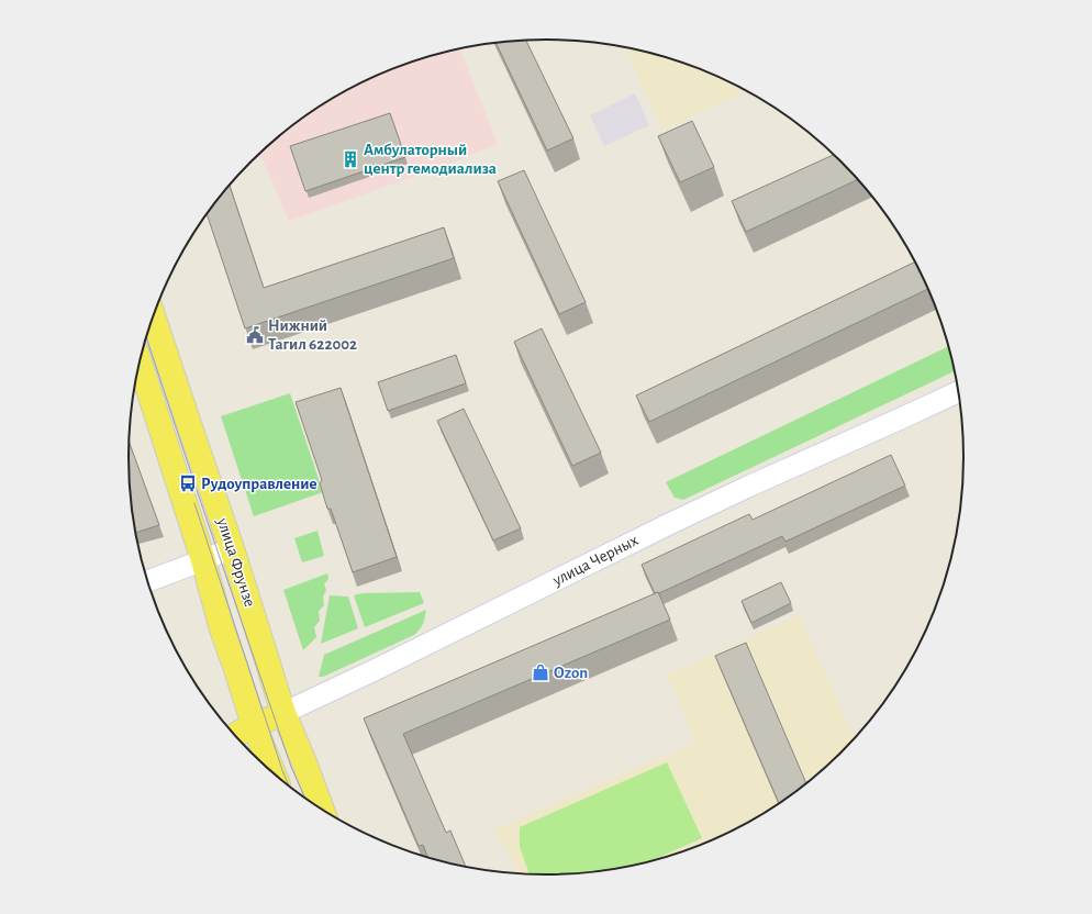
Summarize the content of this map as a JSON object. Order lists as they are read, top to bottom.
{
  "streets": {
    "main road": ["улица Черных", "улица Фрунзе"]
  },
  "crossings": [
    ["улица Черных", "улица Фрунзе"]
  ],
  "places": {
    "building": ["Амбулаторный центр гемодиализа"],
    "public building": ["Нижний Тагил 622002"],
    "bus stop": ["Рудоуправление"],
    "shop": ["Ozon"]
  }
}
